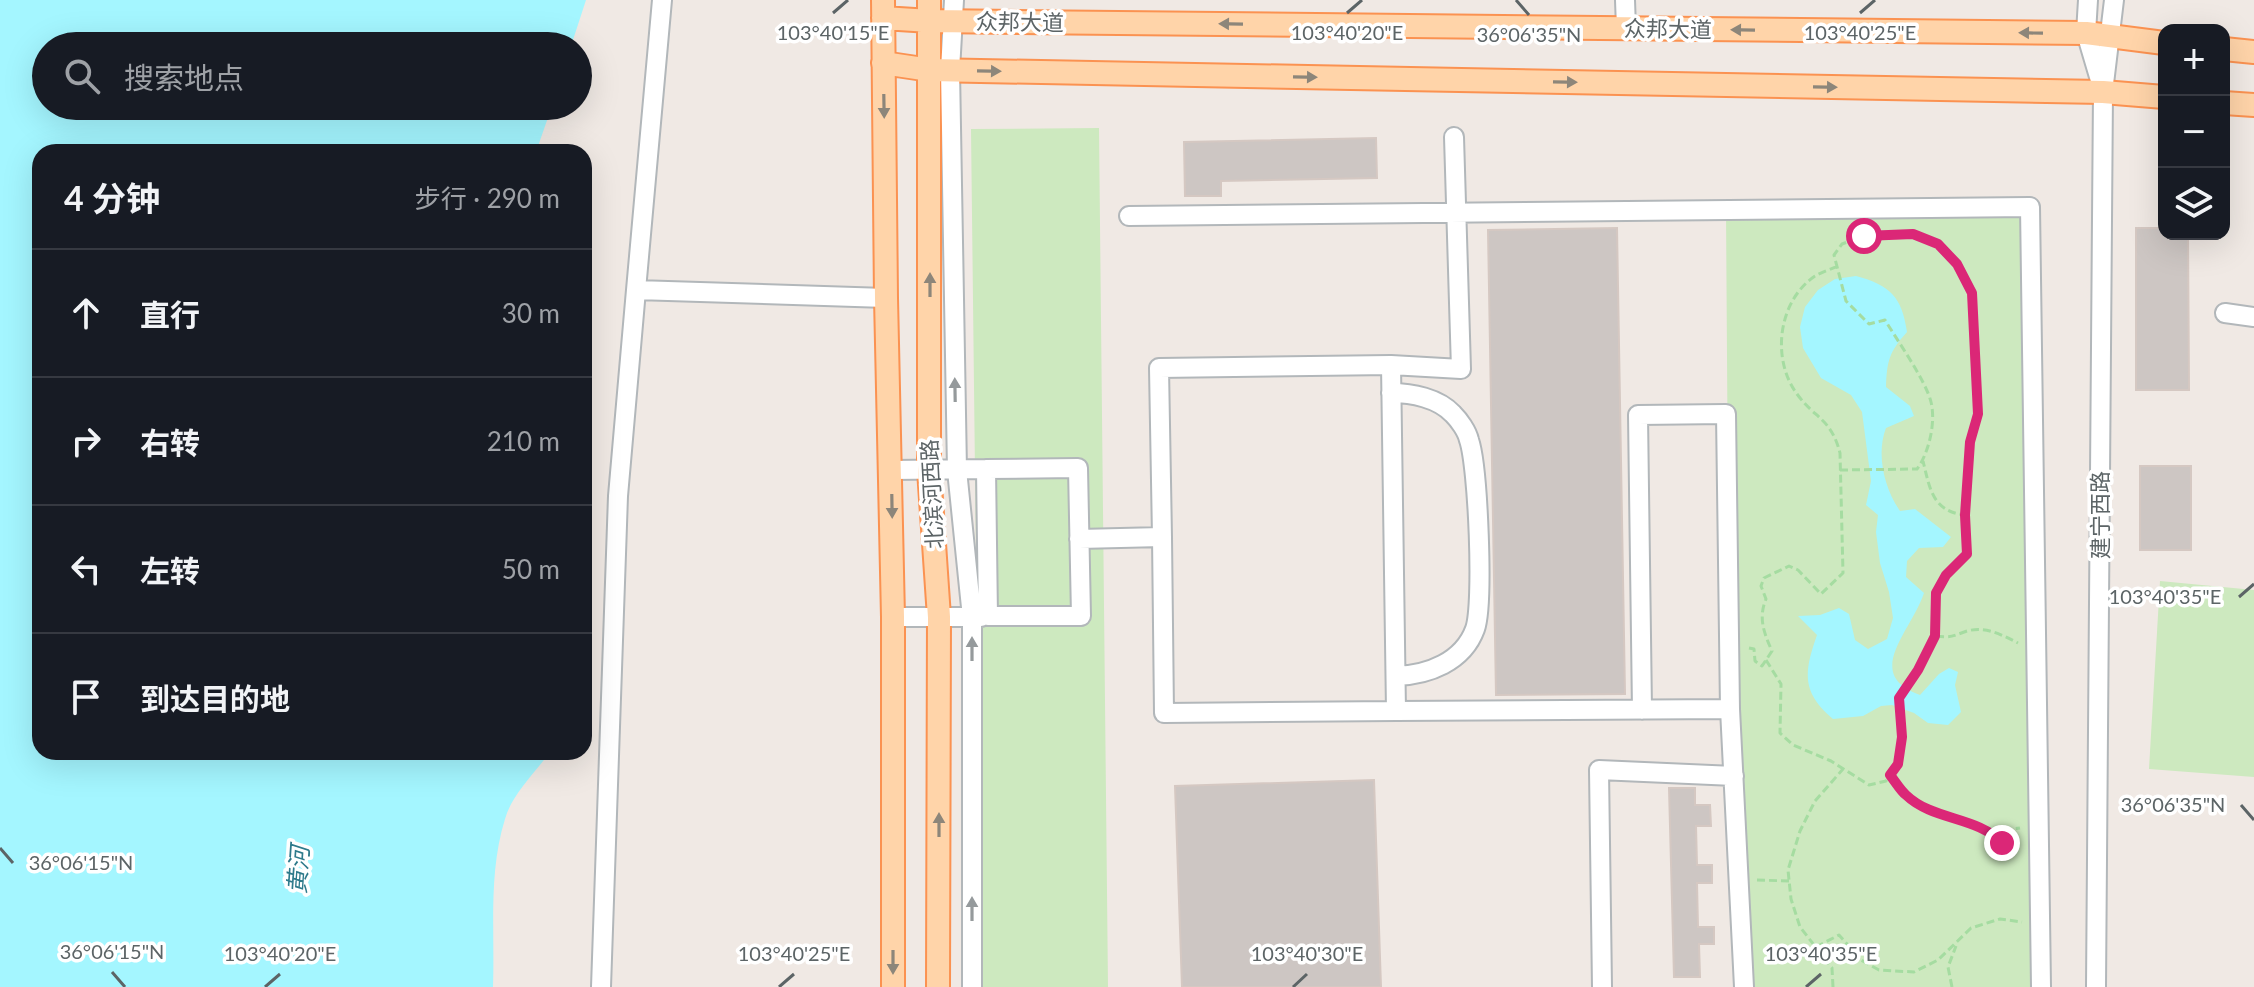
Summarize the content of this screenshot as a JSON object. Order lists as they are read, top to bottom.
{
  "streets": {
    "main road": ["众邦大道", "北滨河西路"],
    "street": ["建宁西路"]
  },
  "crossings": [
    ["众邦大道", "北滨河西路"]
  ],
  "water": ["黄河"],
  "page": {
    "map_buttons": ["+", "−"],
    "search": "搜索地点",
    "heading": ["4 分钟", "步行 · 290 m"],
    "list": [
      ["直行", "30 m"],
      ["右转", "210 m"],
      ["左转", "50 m"],
      "到达目的地"
    ]
  },
  "coordinates": [
    "103°40'15\"E",
    "103°40'20\"E",
    "103°40'25\"E",
    "36°06'35\"N",
    "103°40'35\"E",
    "36°06'15\"N",
    "103°40'30\"E"
  ]
}
